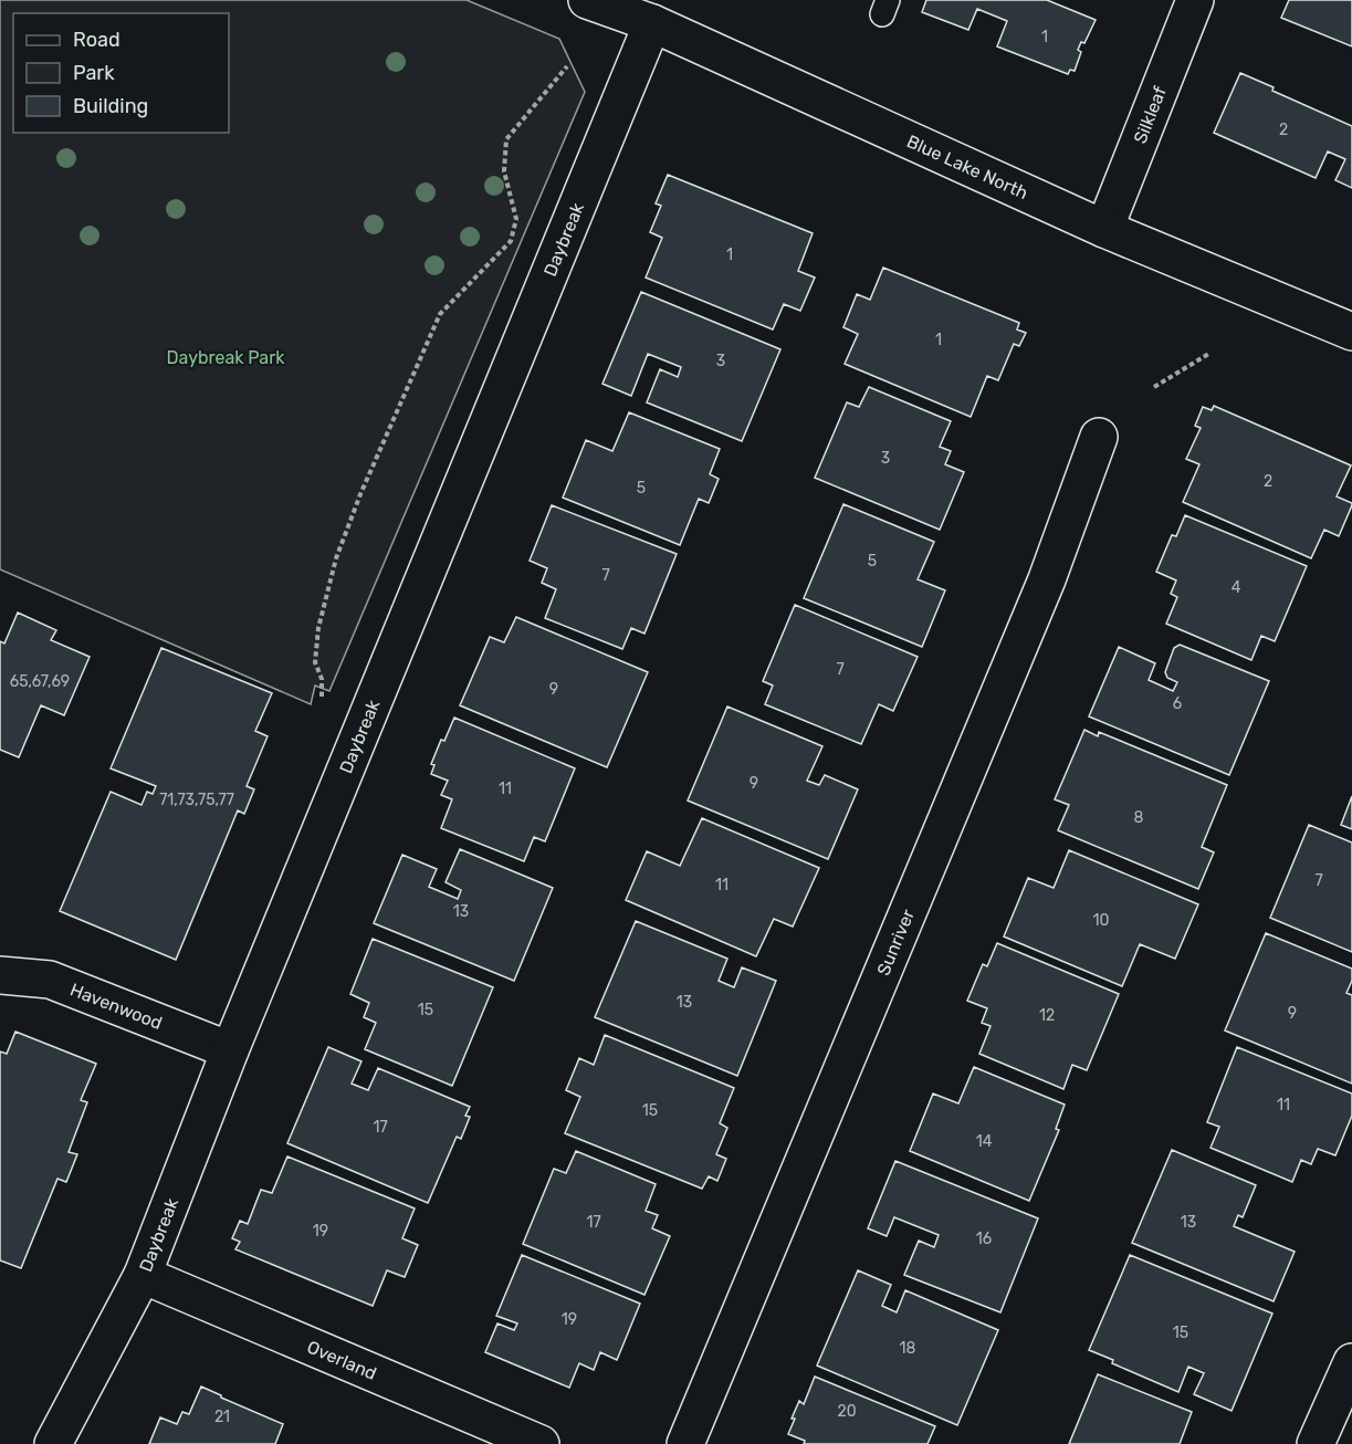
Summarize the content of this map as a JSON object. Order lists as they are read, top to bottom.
{
  "streets": {
    "street": [
      "Silkleaf",
      "Blue Lake North",
      "Daybreak",
      "Sunriver",
      "Havenwood",
      "Overland"
    ]
  },
  "crossings": [
    ["Silkleaf", "Blue Lake North"],
    ["Blue Lake North", "Daybreak"],
    ["Daybreak", "Havenwood"],
    ["Daybreak", "Overland"]
  ],
  "parks": ["Daybreak Park"],
  "house_numbers": [
    "1",
    "2",
    "1",
    "1",
    "3",
    "3",
    "2",
    "5",
    "5",
    "7",
    "4",
    "7",
    "65,67,69",
    "9",
    "6",
    "9",
    "11",
    "71,73,75,77",
    "8",
    "7",
    "11",
    "13",
    "10",
    "13",
    "15",
    "9",
    "12",
    "11",
    "15",
    "17",
    "14",
    "17",
    "13",
    "19",
    "16",
    "19",
    "15",
    "18",
    "20",
    "21"
  ],
  "legend": ["Road", "Park", "Building"]
}
